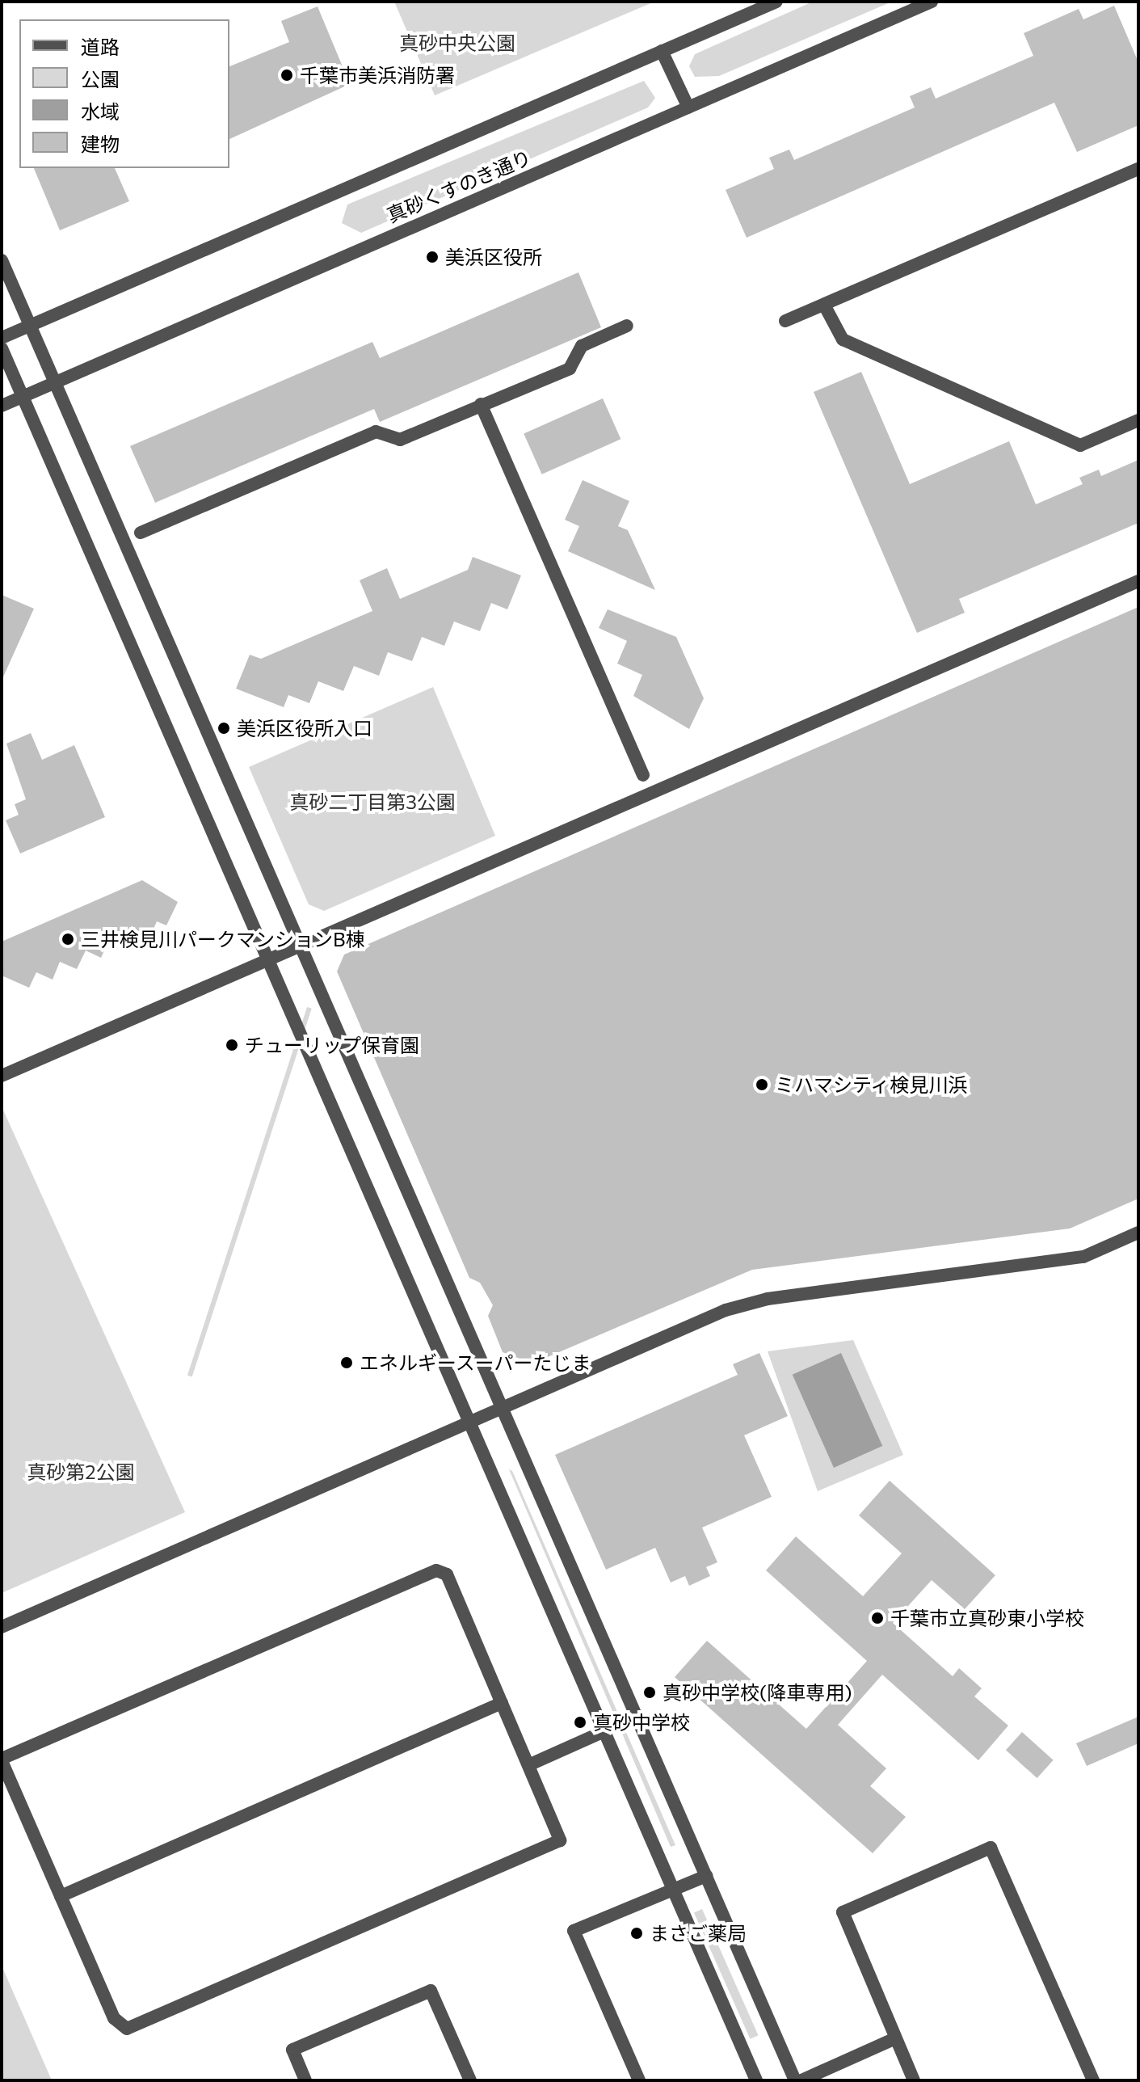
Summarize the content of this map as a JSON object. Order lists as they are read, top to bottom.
{
  "streets": {
    "street": ["真砂くすのき通り"]
  },
  "parks": ["真砂中央公園", "真砂二丁目第3公園", "真砂第2公園"],
  "places": [
    "千葉市美浜消防署",
    "美浜区役所",
    "美浜区役所入口",
    "三井検見川パークマンションB棟",
    "チューリップ保育園",
    "ミハマシティ検見川浜",
    "エネルギースーパーたじま",
    "千葉市立真砂東小学校",
    "真砂中学校(降車専用)",
    "真砂中学校",
    "まさご薬局"
  ],
  "legend": [
    "道路",
    "公園",
    "水域",
    "建物"
  ]
}
